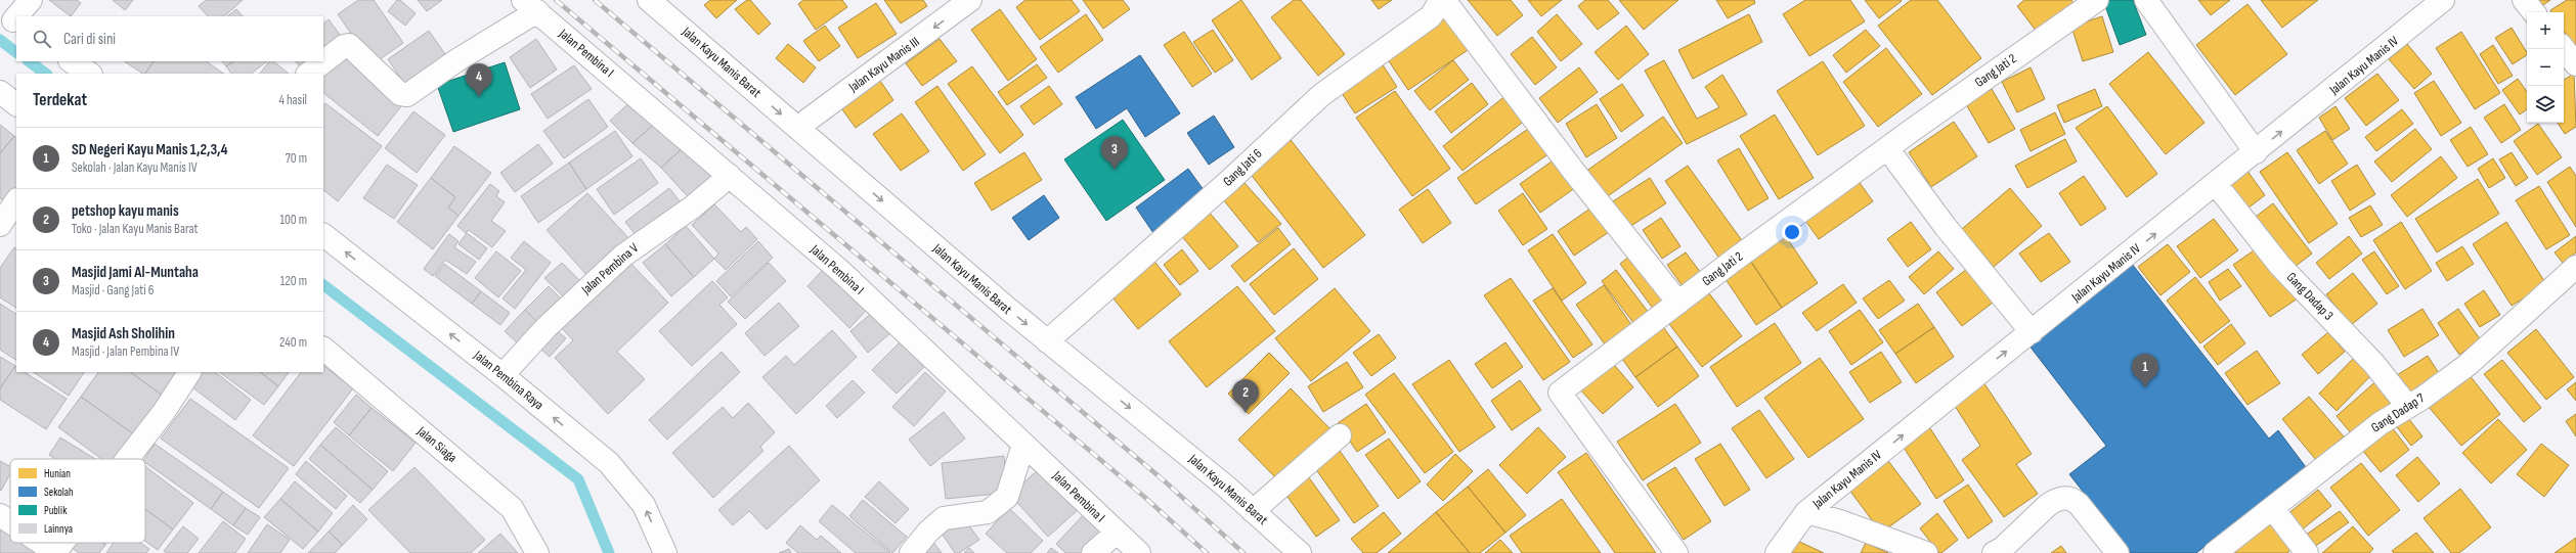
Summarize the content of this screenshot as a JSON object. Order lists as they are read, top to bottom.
{
  "streets": {
    "street": [
      "Jalan Pembina I",
      "Jalan Kayu Manis Barat",
      "Jalan Kayu Manis III",
      "Jalan Kayu Manis IV",
      "Gang Jati 2",
      "Gang Jati 6",
      "Jalan Pembina V",
      "Gang Dadap 3",
      "Jalan Pembina Raya",
      "Gang Dadap 7",
      "Jalan Siaga"
    ]
  },
  "crossings": [
    ["Jalan Pembina I", "Jalan Pembina V"],
    ["Jalan Kayu Manis Barat", "Jalan Kayu Manis III"],
    ["Jalan Kayu Manis Barat", "Gang Jati 6"],
    ["Jalan Kayu Manis IV", "Gang Dadap 3"],
    ["Jalan Pembina V", "Jalan Pembina Raya"],
    ["Gang Dadap 3", "Gang Dadap 7"]
  ],
  "one_way": [
    "Jalan Kayu Manis Barat",
    "Jalan Kayu Manis III",
    "Jalan Kayu Manis IV",
    "Jalan Pembina Raya"
  ],
  "legend": [
    "Hunian",
    "Sekolah",
    "Publik",
    "Lainnya"
  ],
  "page": {
    "map_buttons": ["+", "−"],
    "search": "Cari di sini",
    "pins": [
      "4",
      "3",
      "1",
      "2"
    ],
    "heading": ["Terdekat", "4 hasil"],
    "list": [
      {
        "mark": "1",
        "name": "SD Negeri Kayu Manis 1,2,3,4",
        "note": "Sekolah · Jalan Kayu Manis IV",
        "value": "70 m"
      },
      {
        "mark": "2",
        "name": "petshop kayu manis",
        "note": "Toko · Jalan Kayu Manis Barat",
        "value": "100 m"
      },
      {
        "mark": "3",
        "name": "Masjid Jami Al-Muntaha",
        "note": "Masjid · Gang Jati 6",
        "value": "120 m"
      },
      {
        "mark": "4",
        "name": "Masjid Ash Sholihin",
        "note": "Masjid · Jalan Pembina IV",
        "value": "240 m"
      }
    ]
  }
}
